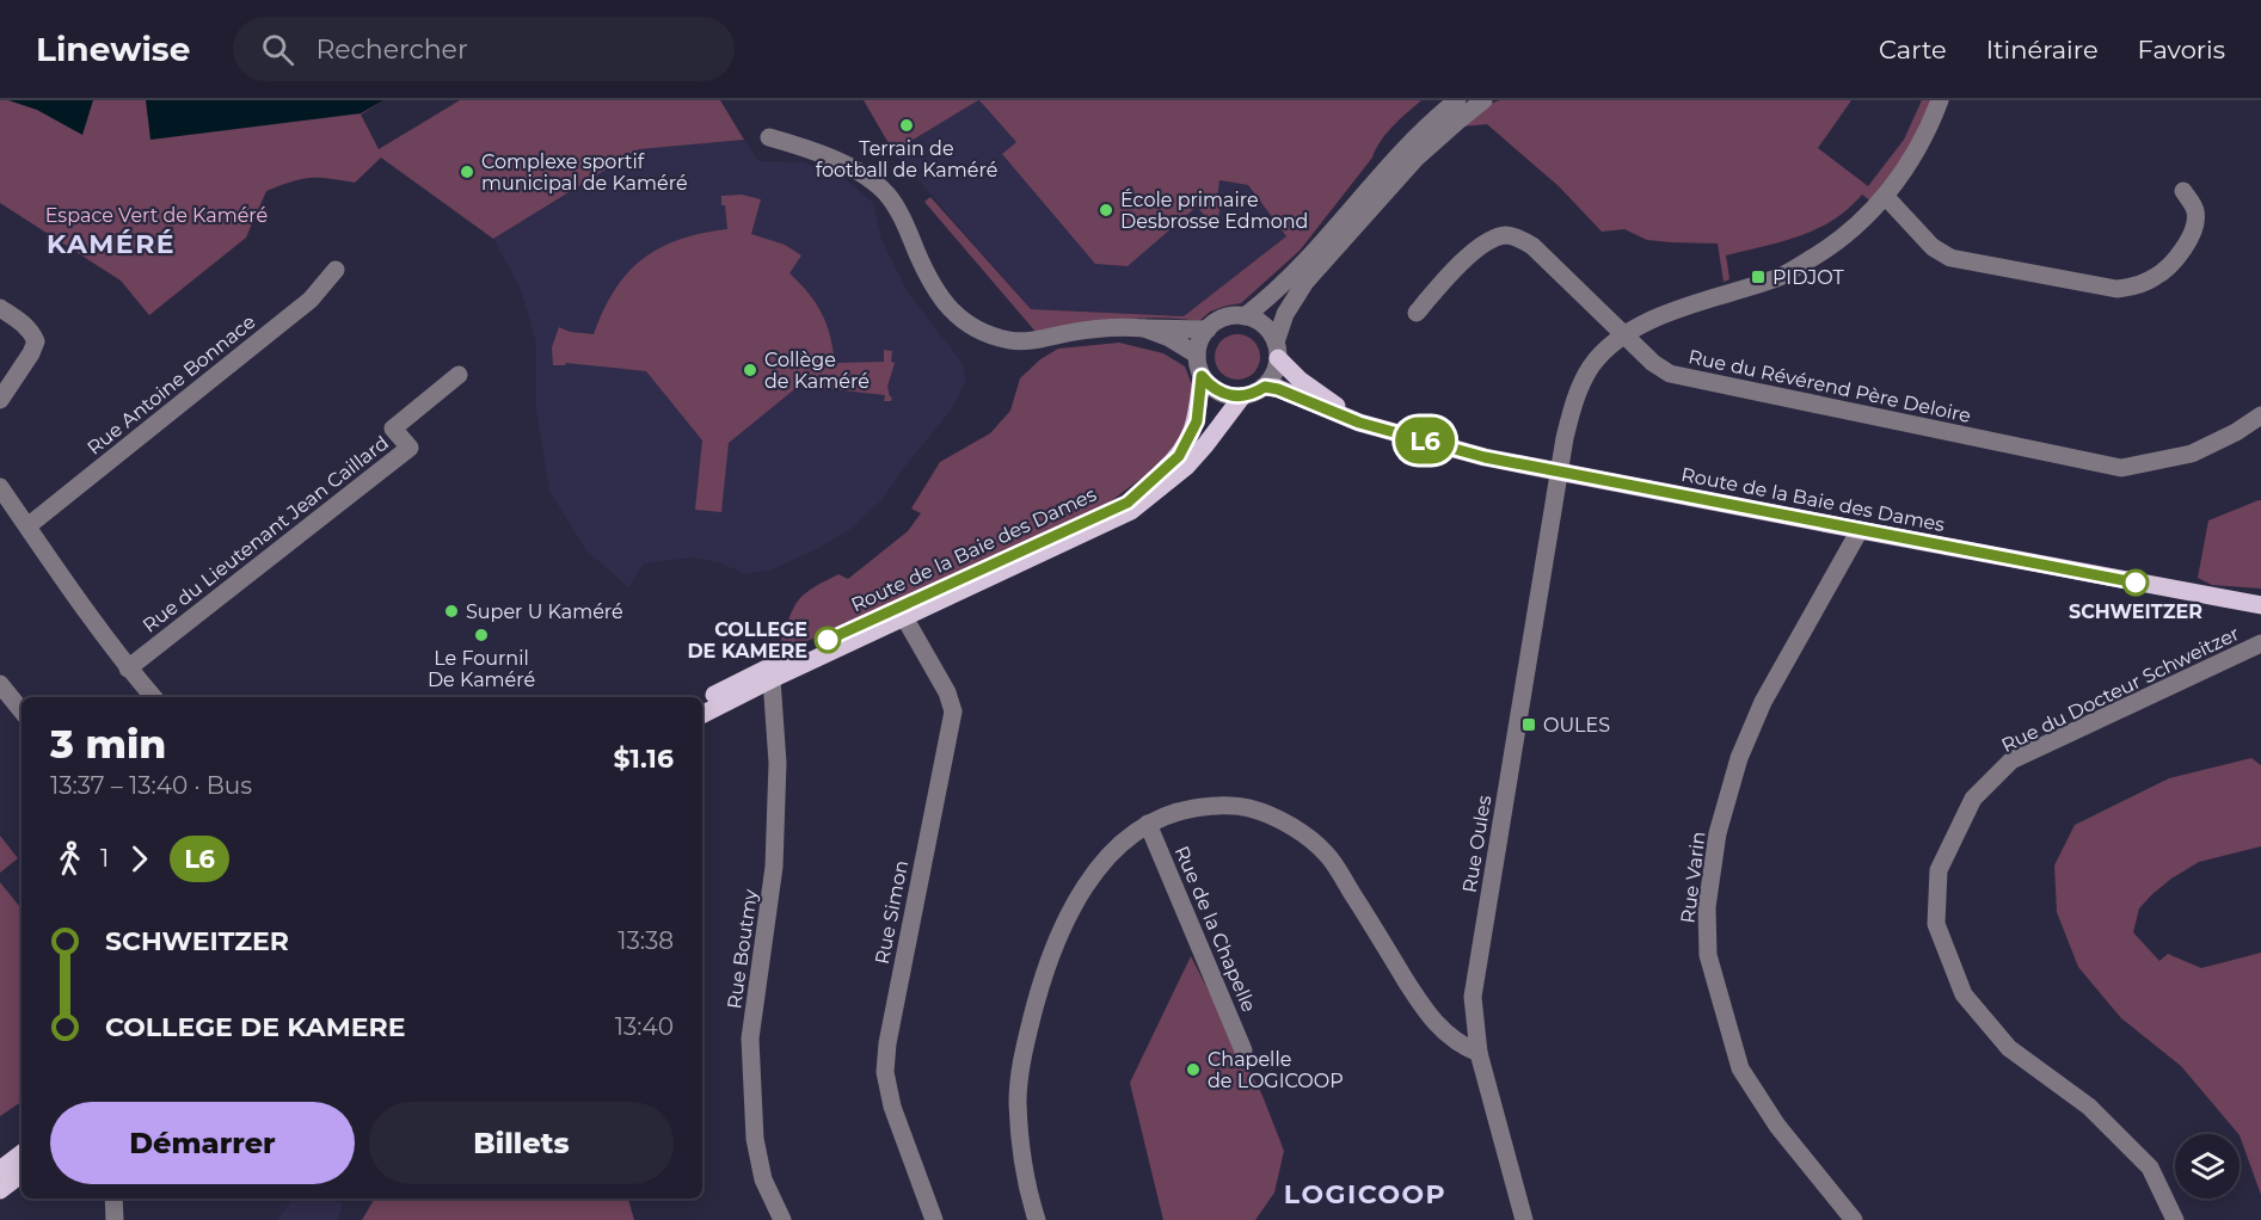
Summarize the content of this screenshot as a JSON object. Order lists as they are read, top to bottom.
{
  "streets": {
    "main road": ["Route de la Baie des Dames"],
    "street": [
      "Rue Antoine Bonnace",
      "Rue du Révérend Père Deloire",
      "Rue du Lieutenant Jean Caillard",
      "Rue du Docteur Schweitzer",
      "Rue Oules",
      "Rue Varin",
      "Rue Simon",
      "Rue de la Chapelle",
      "Rue Boutmy"
    ]
  },
  "crossings": [
    ["Rue du Révérend Père Deloire", "Rue Oules"],
    ["Route de la Baie des Dames", "Rue Oules"],
    ["Route de la Baie des Dames", "Rue Varin"],
    ["Route de la Baie des Dames", "Rue Simon"],
    ["Route de la Baie des Dames", "Rue Boutmy"]
  ],
  "districts": ["KAMÉRÉ", "LOGICOOP"],
  "parks": ["Espace Vert de Kaméré"],
  "places": {
    "other": [
      "Terrain de football de Kaméré",
      "Complexe sportif municipal de Kaméré",
      "École primaire Desbrosse Edmond",
      "Collège de Kaméré",
      "SCHWEITZER",
      "Super U Kaméré",
      "Le Fournil De Kaméré",
      "COLLEGE DE KAMERE",
      "Chapelle de LOGICOOP"
    ],
    "transit": ["PIDJOT", "OULES"]
  },
  "lines": ["bus line L6"],
  "page": {
    "header": "Linewise",
    "search": "Rechercher",
    "nav": ["Carte", "Itinéraire", "Favoris"],
    "on_map": "L6",
    "heading": ["3 min", "13:37 – 13:40 · Bus", "$1.16"],
    "legs": ["1", "L6"],
    "list": [
      {
        "name": "SCHWEITZER",
        "value": "13:38"
      },
      {
        "name": "COLLEGE DE KAMERE",
        "value": "13:40"
      }
    ],
    "buttons": ["Démarrer", "Billets"]
  }
}
